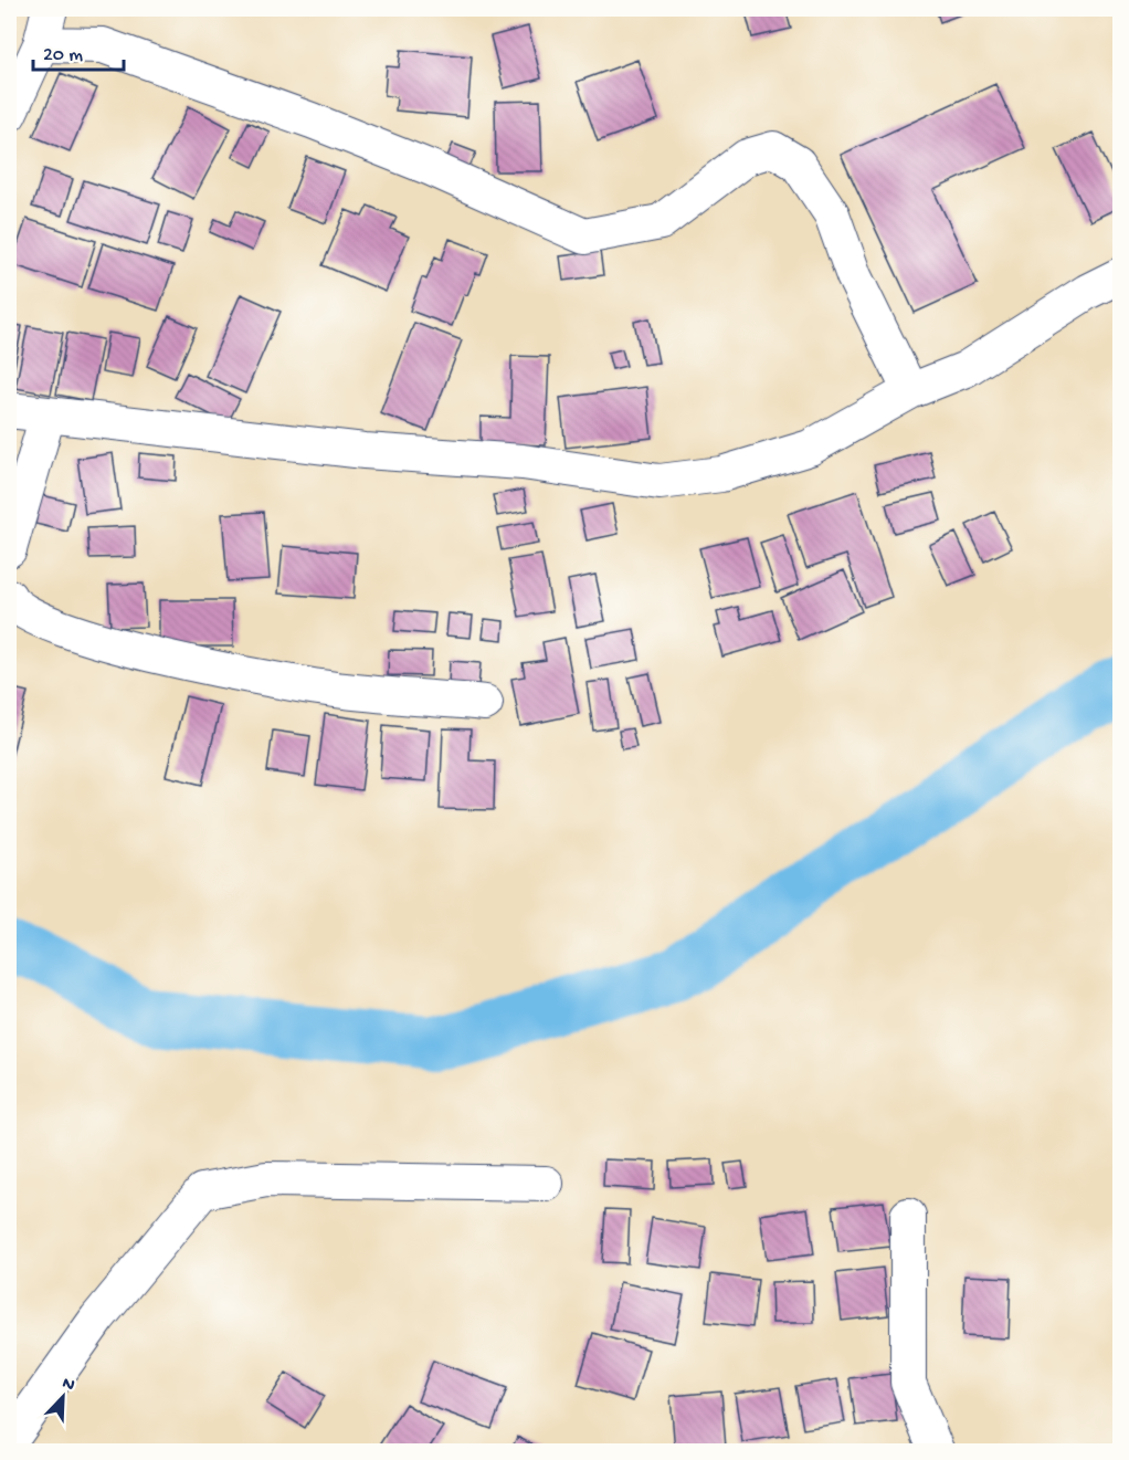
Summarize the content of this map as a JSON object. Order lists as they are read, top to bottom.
{
  "scale_bar": "20 m",
  "north": "top right"
}
